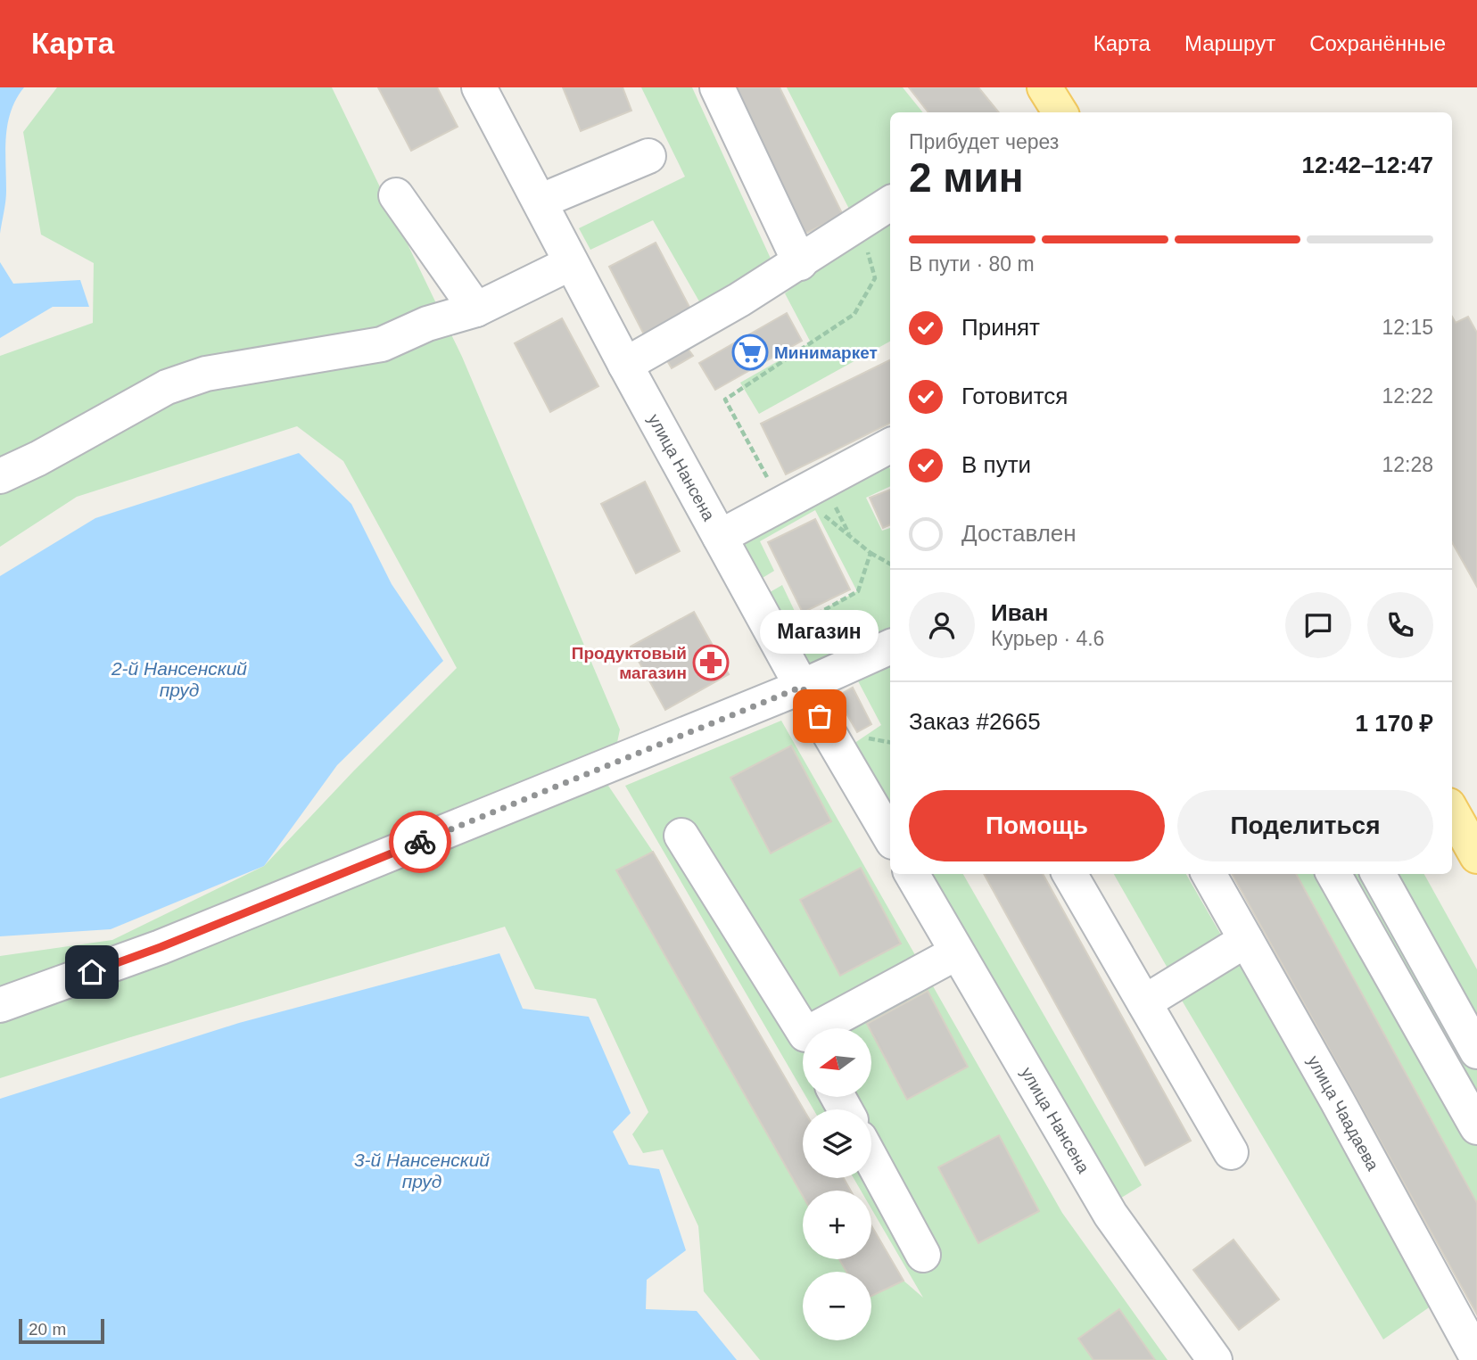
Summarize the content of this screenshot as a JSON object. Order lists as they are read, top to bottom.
{
  "streets": {
    "street": ["улица Нансена", "улица Чаадаева"]
  },
  "water": ["2-й Нансенский пруд", "3-й Нансенский пруд"],
  "places": {
    "supermarket": ["Минимаркет"],
    "pharmacy": ["Продуктовый магазин"],
    "other": ["Магазин"]
  },
  "scale_bar": "20 m",
  "north": "left",
  "page": {
    "header": "Карта",
    "nav": ["Карта", "Маршрут", "Сохранённые"],
    "heading": ["2 мин", "Прибудет через", "12:42–12:47"],
    "panel": [
      "Иван",
      "Курьер · 4.6",
      "Заказ #2665",
      "1 170 ₽"
    ],
    "bar": "В пути · 80 m",
    "list": [
      ["Принят", "12:15"],
      ["Готовится", "12:22"],
      ["В пути", "12:28"],
      "Доставлен"
    ],
    "bubble": "Магазин",
    "buttons": ["Помощь", "Поделиться"],
    "map_buttons": ["+", "−"],
    "scale": "20 m"
  }
}
